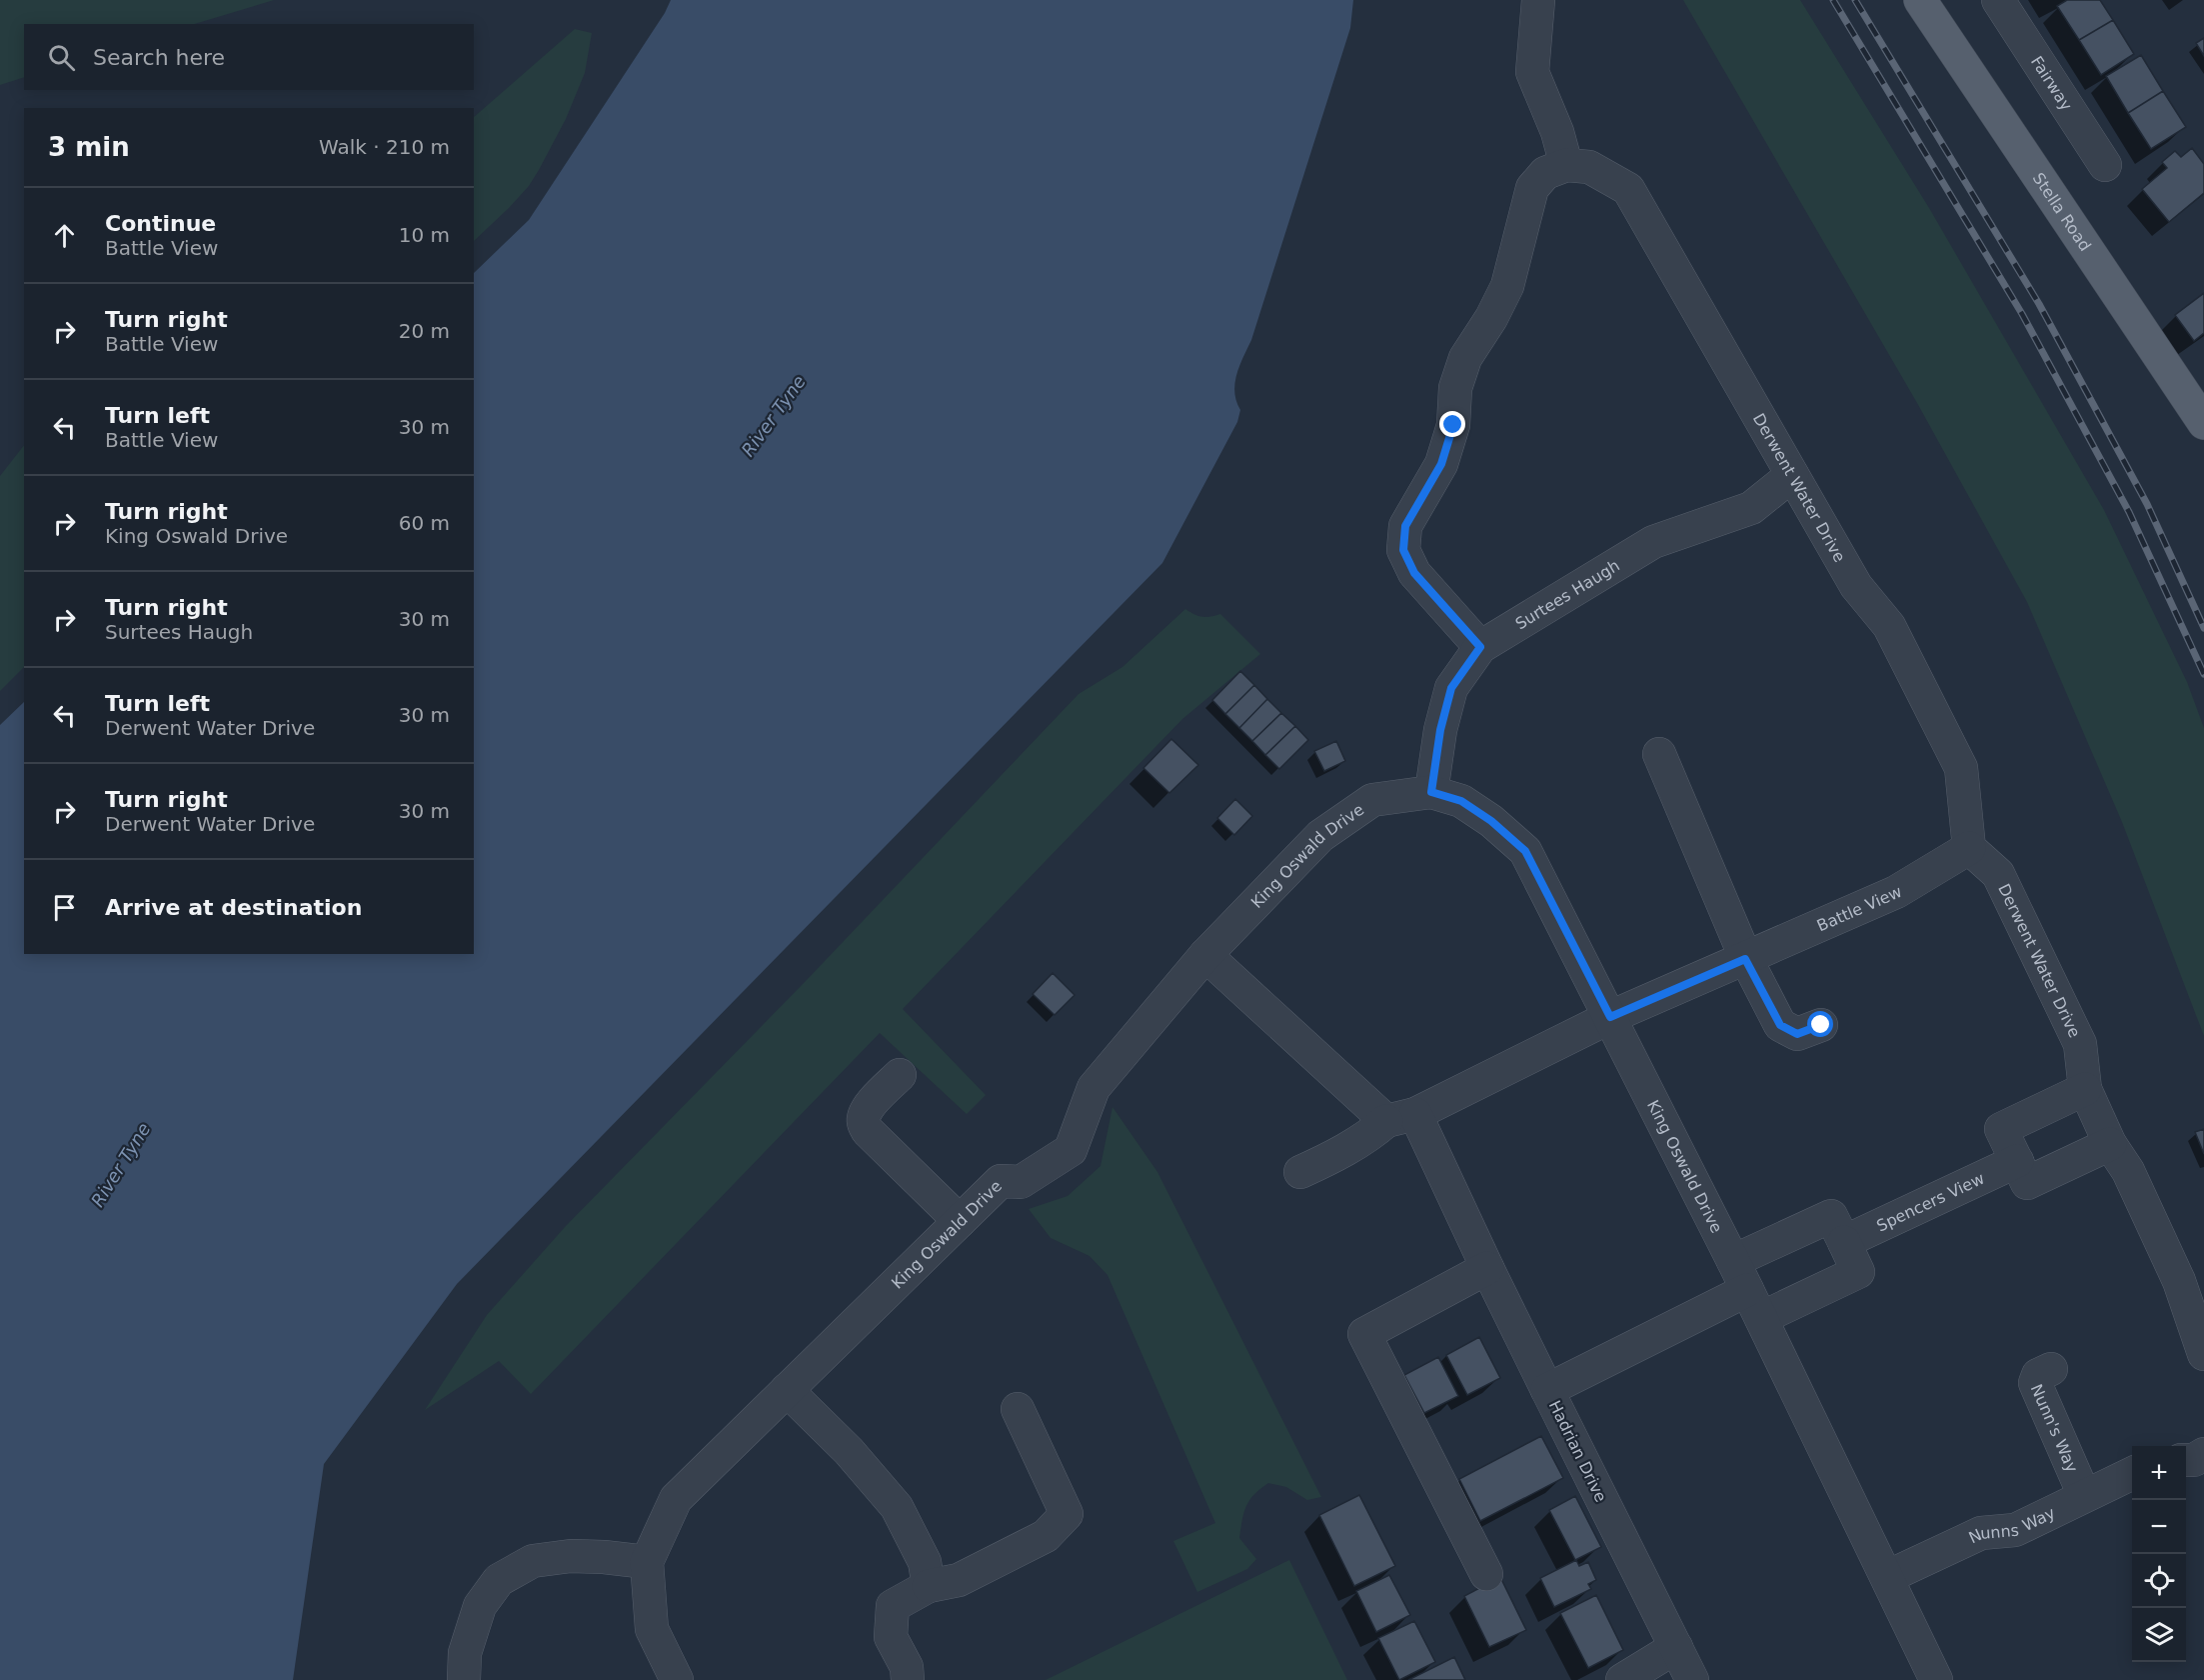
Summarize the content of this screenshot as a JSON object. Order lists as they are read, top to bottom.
{
  "streets": {
    "main road": ["Stella Road"],
    "street": [
      "Fairway",
      "Derwent Water Drive",
      "Surtees Haugh",
      "King Oswald Drive",
      "Battle View",
      "Spencers View",
      "Nunn's Way",
      "Hadrian Drive",
      "Nunns Way"
    ]
  },
  "crossings": [
    ["Derwent Water Drive", "Surtees Haugh"],
    ["Derwent Water Drive", "Battle View"],
    ["Surtees Haugh", "King Oswald Drive"],
    ["King Oswald Drive", "Battle View"],
    ["King Oswald Drive", "Hadrian Drive"],
    ["King Oswald Drive", "Nunns Way"],
    ["Nunn's Way", "Nunns Way"]
  ],
  "water": ["River Tyne"],
  "page": {
    "search": "Search here",
    "heading": ["3 min", "Walk · 210 m"],
    "list": [
      ["Continue", "Battle View", "10 m"],
      ["Turn right", "Battle View", "20 m"],
      ["Turn left", "Battle View", "30 m"],
      ["Turn right", "King Oswald Drive", "60 m"],
      ["Turn right", "Surtees Haugh", "30 m"],
      ["Turn left", "Derwent Water Drive", "30 m"],
      ["Turn right", "Derwent Water Drive", "30 m"],
      "Arrive at destination"
    ],
    "map_buttons": ["+", "−"]
  }
}
